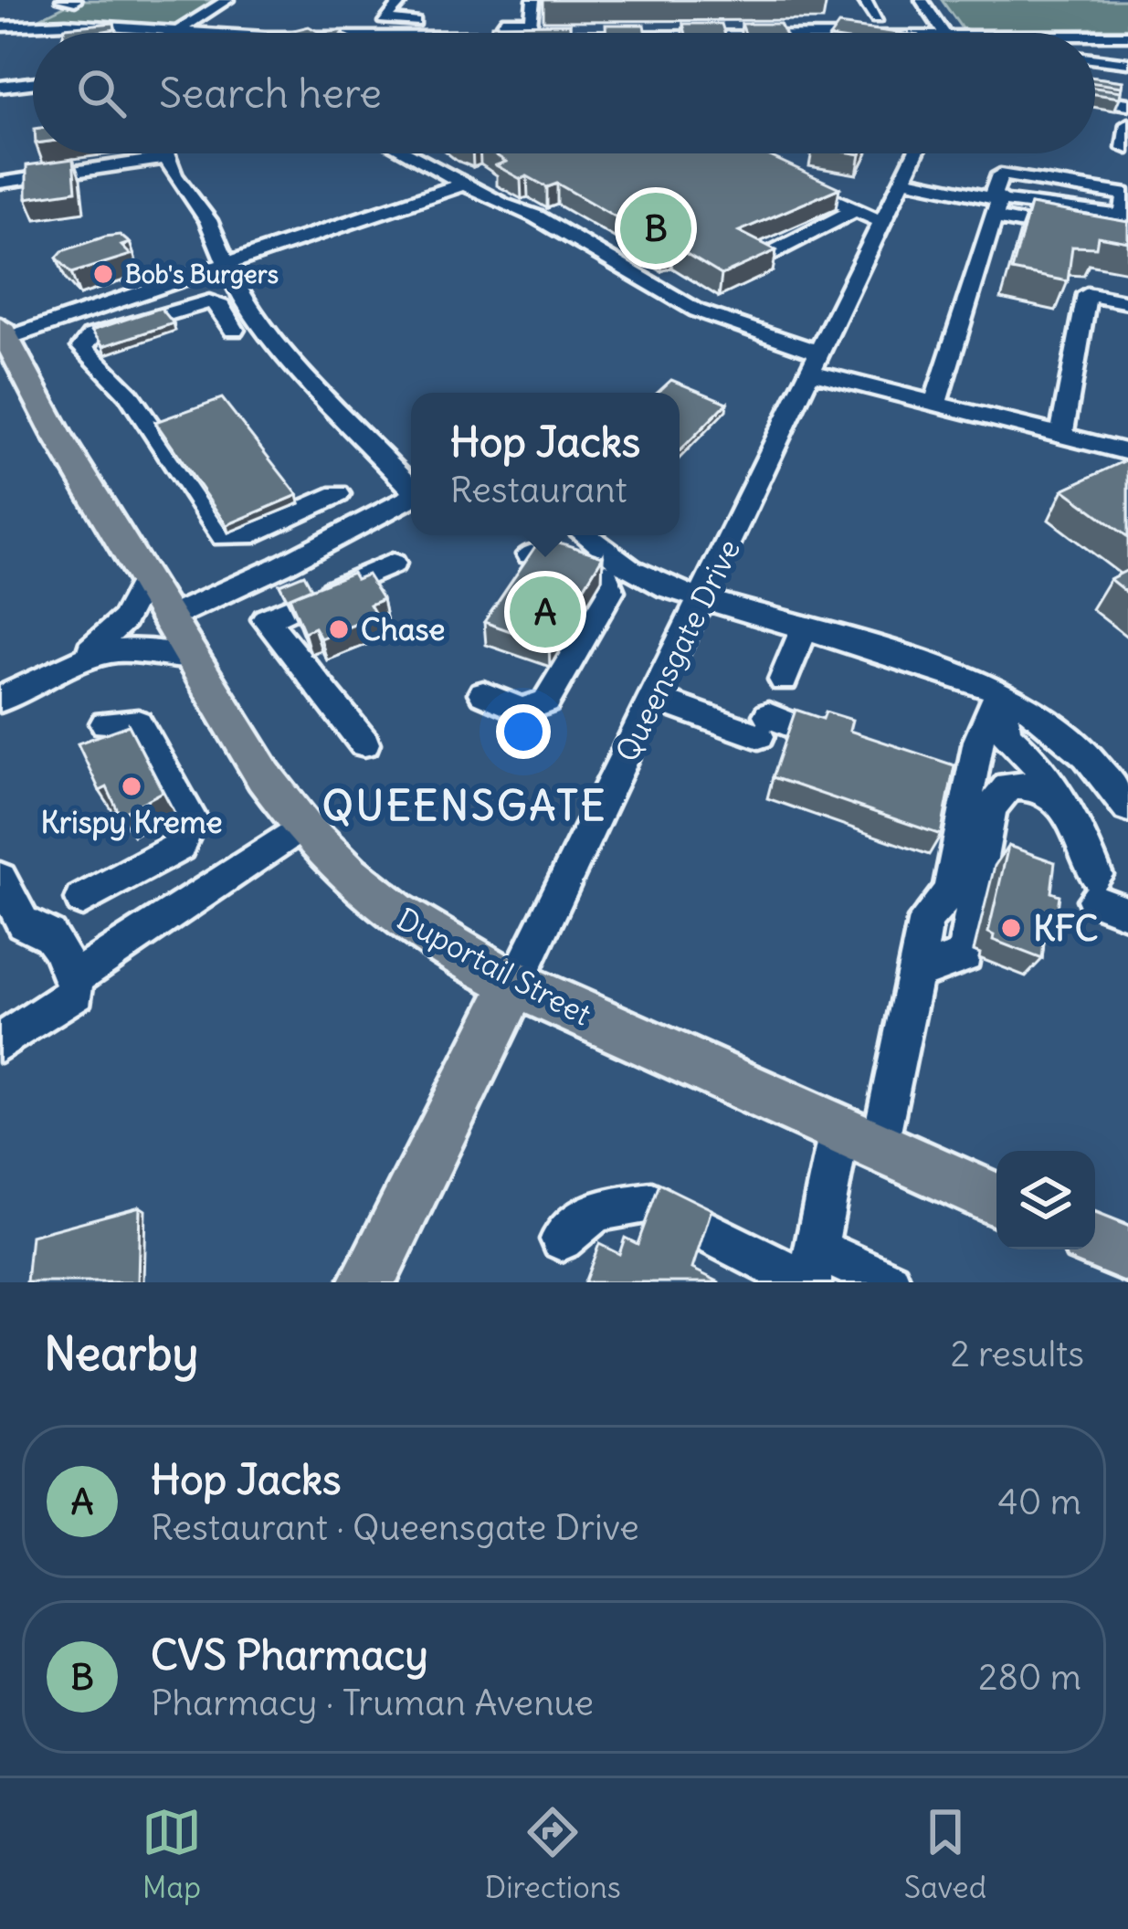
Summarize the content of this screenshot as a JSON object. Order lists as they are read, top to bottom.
{
  "streets": {
    "main road": ["Queensgate Drive", "Duportail Street"]
  },
  "crossings": [
    ["Queensgate Drive", "Duportail Street"]
  ],
  "districts": ["QUEENSGATE"],
  "places": [
    "Bob's Burgers",
    "Chase",
    "Krispy Kreme",
    "KFC"
  ],
  "page": {
    "search": "Search here",
    "pins": ["B", "A"],
    "popup": ["Hop Jacks", "Restaurant"],
    "heading": ["Nearby", "2 results"],
    "list": [
      {
        "mark": "A",
        "name": "Hop Jacks",
        "note": "Restaurant · Queensgate Drive",
        "value": "40 m"
      },
      {
        "mark": "B",
        "name": "CVS Pharmacy",
        "note": "Pharmacy · Truman Avenue",
        "value": "280 m"
      }
    ],
    "nav": ["Map", "Directions", "Saved"]
  }
}
